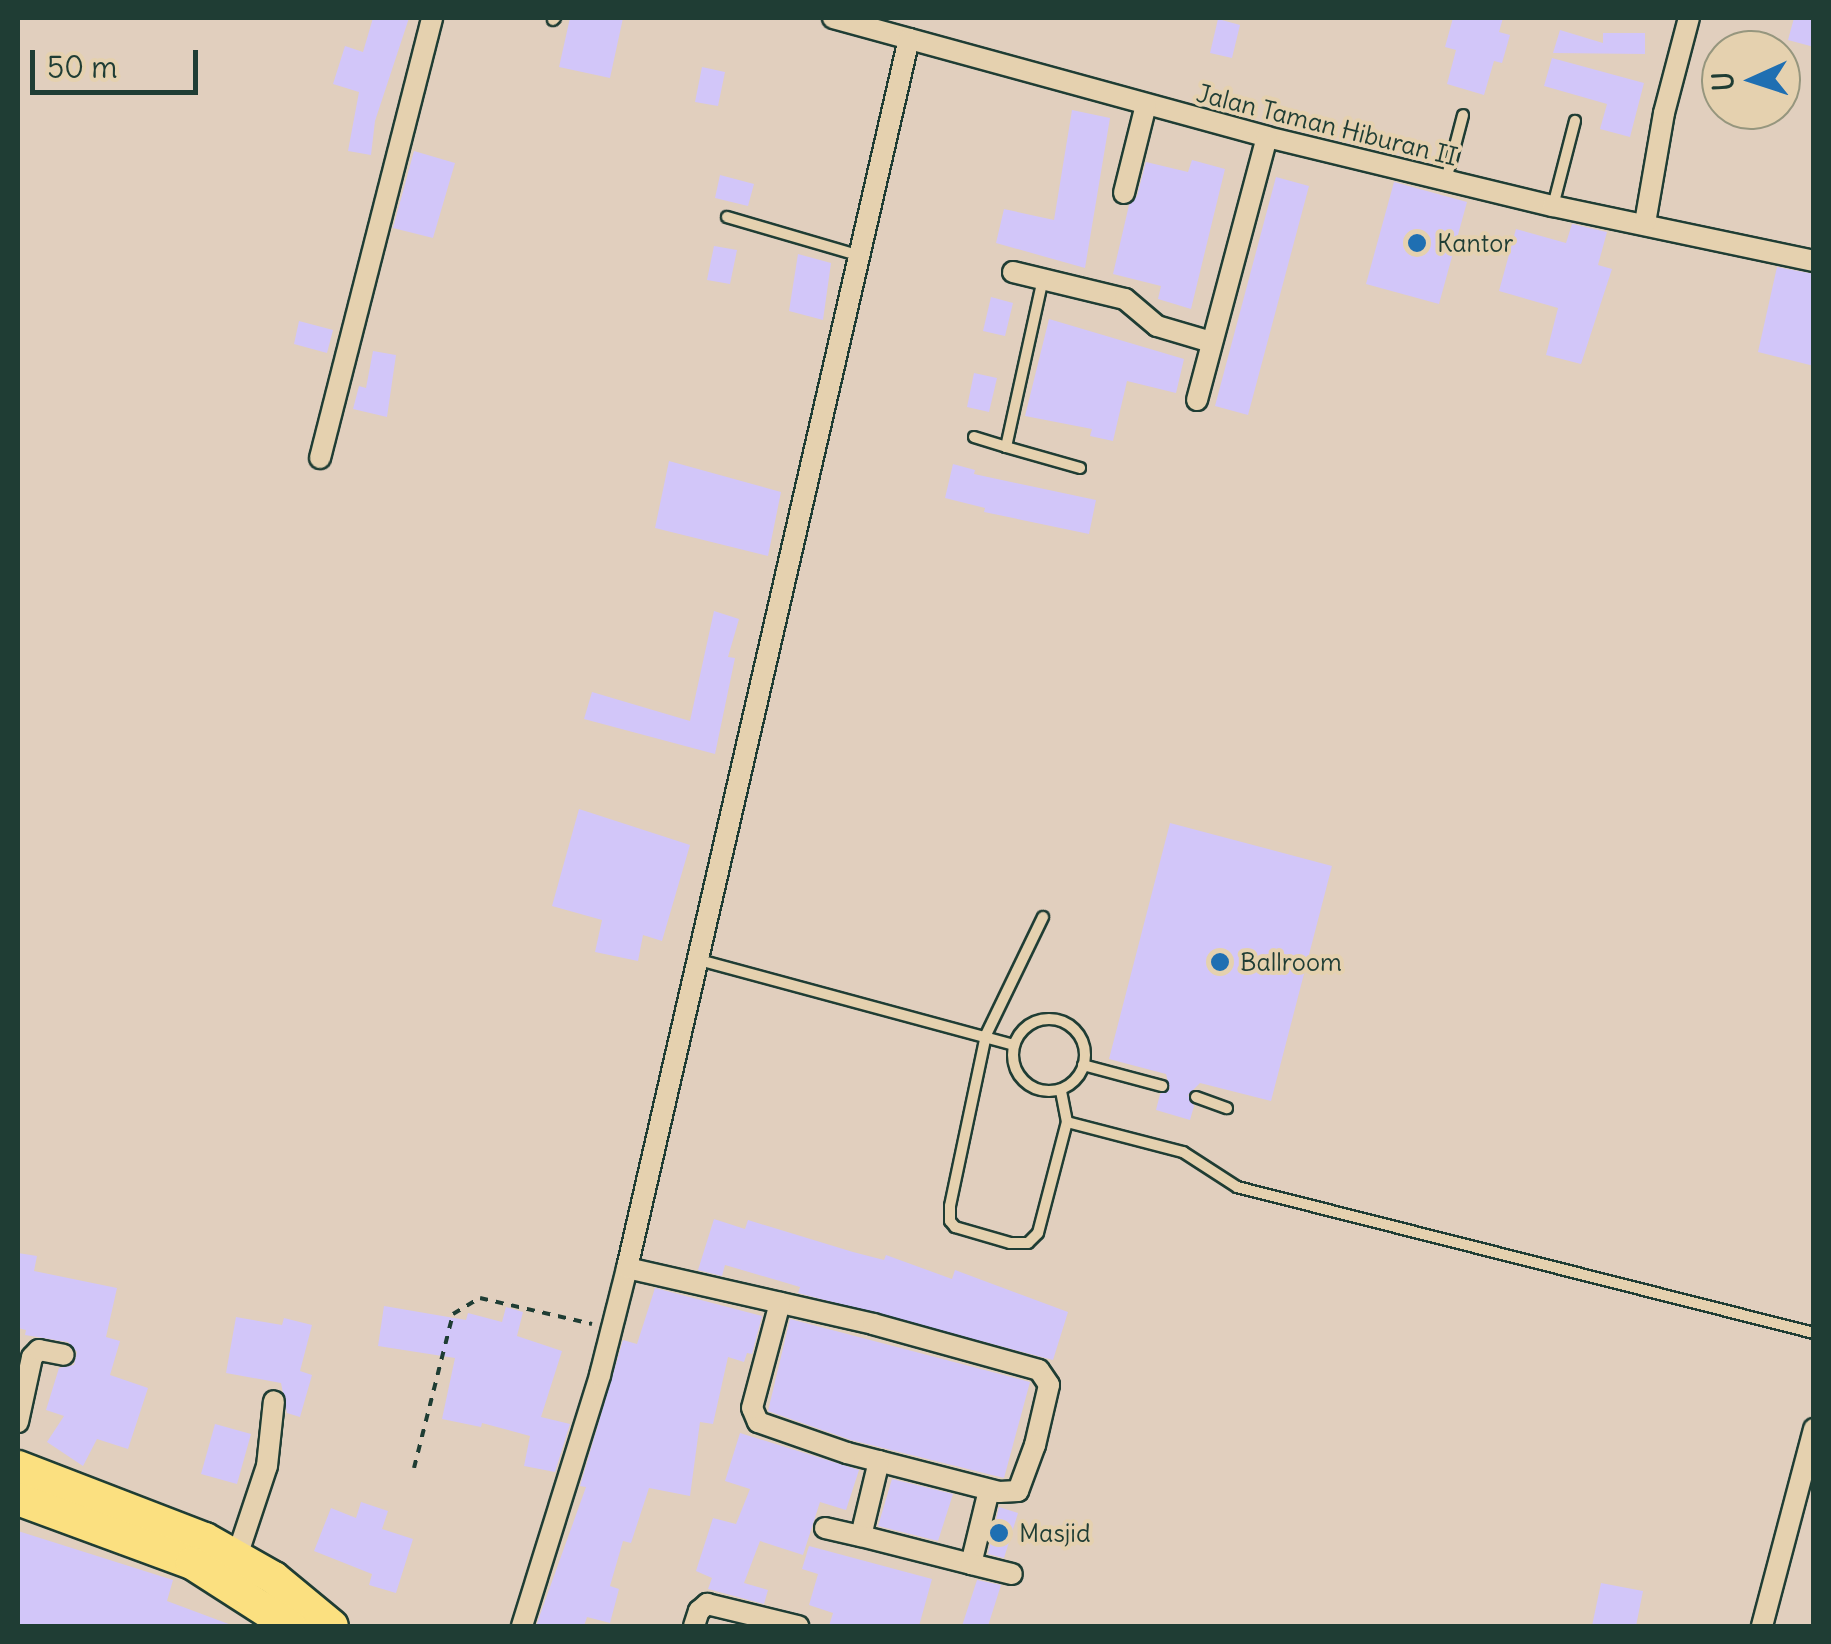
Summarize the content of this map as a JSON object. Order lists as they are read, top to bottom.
{
  "streets": {
    "street": ["Jalan Taman Hiburan II"]
  },
  "places": ["Kantor", "Ballroom", "Masjid"],
  "scale_bar": "50 m",
  "north": "left"
}
